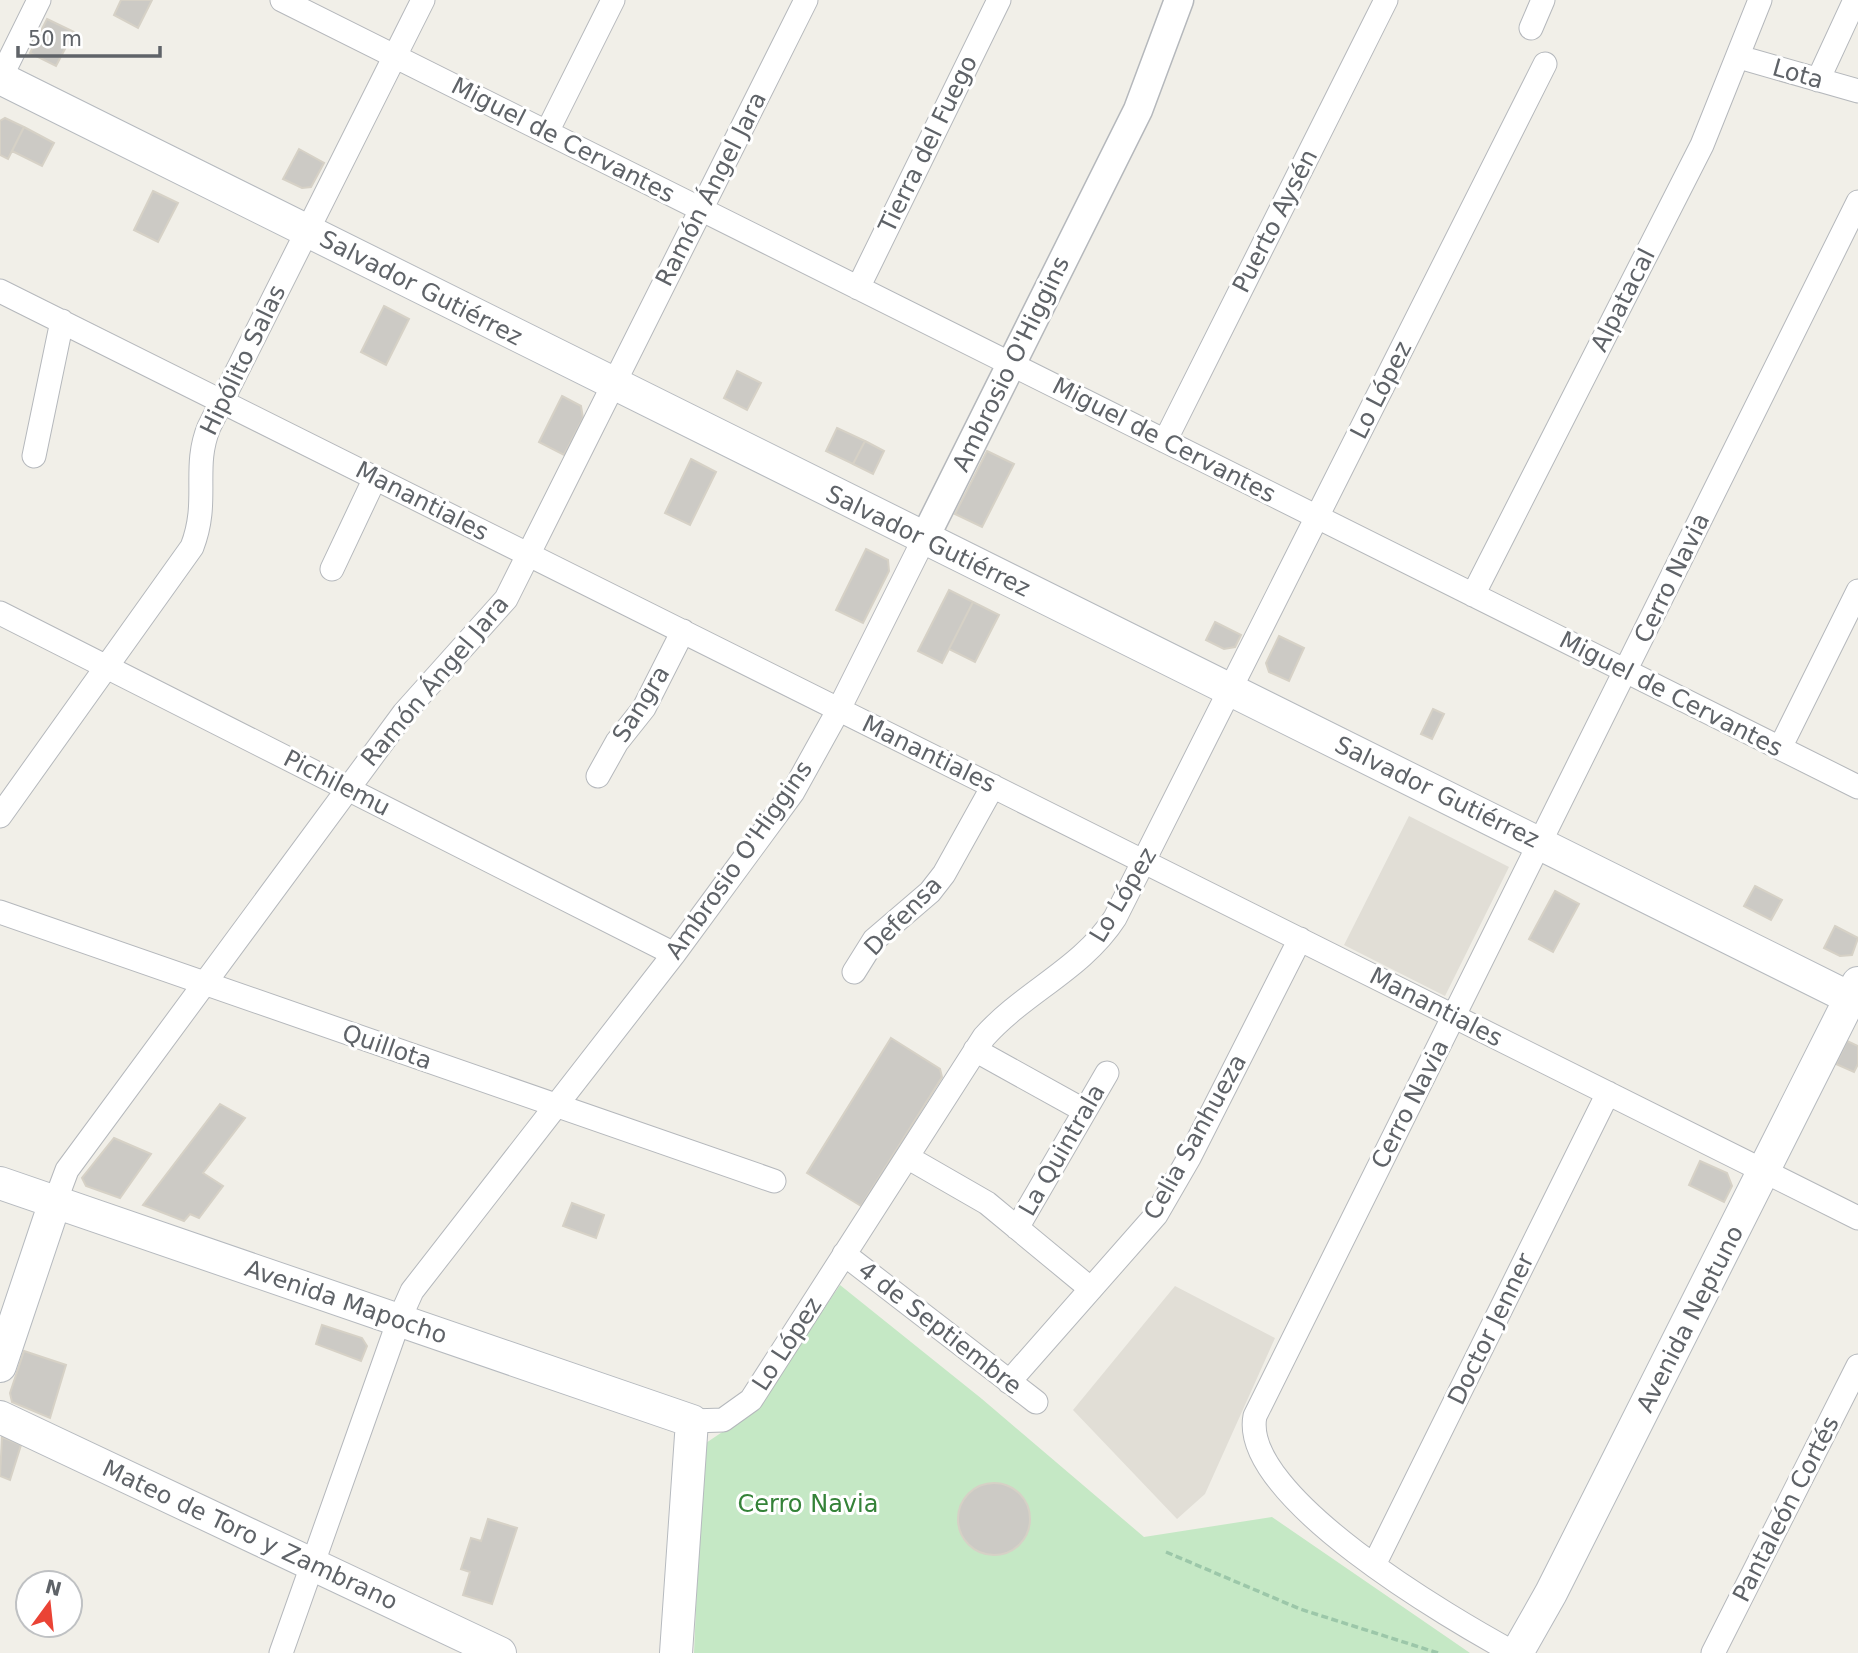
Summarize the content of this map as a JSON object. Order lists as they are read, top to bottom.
{
  "streets": {
    "main road": [
      "Ramón Ángel Jara",
      "Salvador Gutiérrez",
      "Avenida Mapocho",
      "Avenida Neptuno",
      "Mateo de Toro y Zambrano"
    ],
    "street": [
      "Lota",
      "Miguel de Cervantes",
      "Tierra del Fuego",
      "Puerto Aysén",
      "Alpatacal",
      "Hipólito Salas",
      "Ambrosio O'Higgins",
      "Lo López",
      "Manantiales",
      "Cerro Navia",
      "Sangra",
      "Pichilemu",
      "Defensa",
      "Quillota",
      "Celia Sanhueza",
      "La Quintrala",
      "4 de Septiembre",
      "Doctor Jenner",
      "Pantaleón Cortés"
    ]
  },
  "crossings": [
    ["Lota", "Alpatacal"],
    ["Miguel de Cervantes", "Tierra del Fuego"],
    ["Miguel de Cervantes", "Ramón Ángel Jara"],
    ["Miguel de Cervantes", "Puerto Aysén"],
    ["Miguel de Cervantes", "Alpatacal"],
    ["Miguel de Cervantes", "Hipólito Salas"],
    ["Miguel de Cervantes", "Ambrosio O'Higgins"],
    ["Miguel de Cervantes", "Lo López"],
    ["Miguel de Cervantes", "Cerro Navia"],
    ["Ramón Ángel Jara", "Salvador Gutiérrez"],
    ["Ramón Ángel Jara", "Manantiales"],
    ["Ramón Ángel Jara", "Pichilemu"],
    ["Ramón Ángel Jara", "Quillota"],
    ["Ramón Ángel Jara", "Avenida Mapocho"],
    ["Salvador Gutiérrez", "Hipólito Salas"],
    ["Salvador Gutiérrez", "Ambrosio O'Higgins"],
    ["Salvador Gutiérrez", "Lo López"],
    ["Salvador Gutiérrez", "Cerro Navia"],
    ["Salvador Gutiérrez", "Avenida Neptuno"],
    ["Hipólito Salas", "Manantiales"],
    ["Hipólito Salas", "Pichilemu"],
    ["Ambrosio O'Higgins", "Manantiales"],
    ["Ambrosio O'Higgins", "Pichilemu"],
    ["Ambrosio O'Higgins", "Quillota"],
    ["Ambrosio O'Higgins", "Avenida Mapocho"],
    ["Ambrosio O'Higgins", "Mateo de Toro y Zambrano"],
    ["Lo López", "Manantiales"],
    ["Lo López", "Avenida Mapocho"],
    ["Lo López", "4 de Septiembre"],
    ["Manantiales", "Cerro Navia"],
    ["Manantiales", "Sangra"],
    ["Manantiales", "Defensa"],
    ["Manantiales", "Celia Sanhueza"],
    ["Manantiales", "Avenida Neptuno"],
    ["Manantiales", "Doctor Jenner"],
    ["Cerro Navia", "Avenida Neptuno"],
    ["Cerro Navia", "Doctor Jenner"],
    ["Celia Sanhueza", "4 de Septiembre"]
  ],
  "parks": ["Cerro Navia"],
  "scale_bar": "50 m",
  "north": "top"
}
